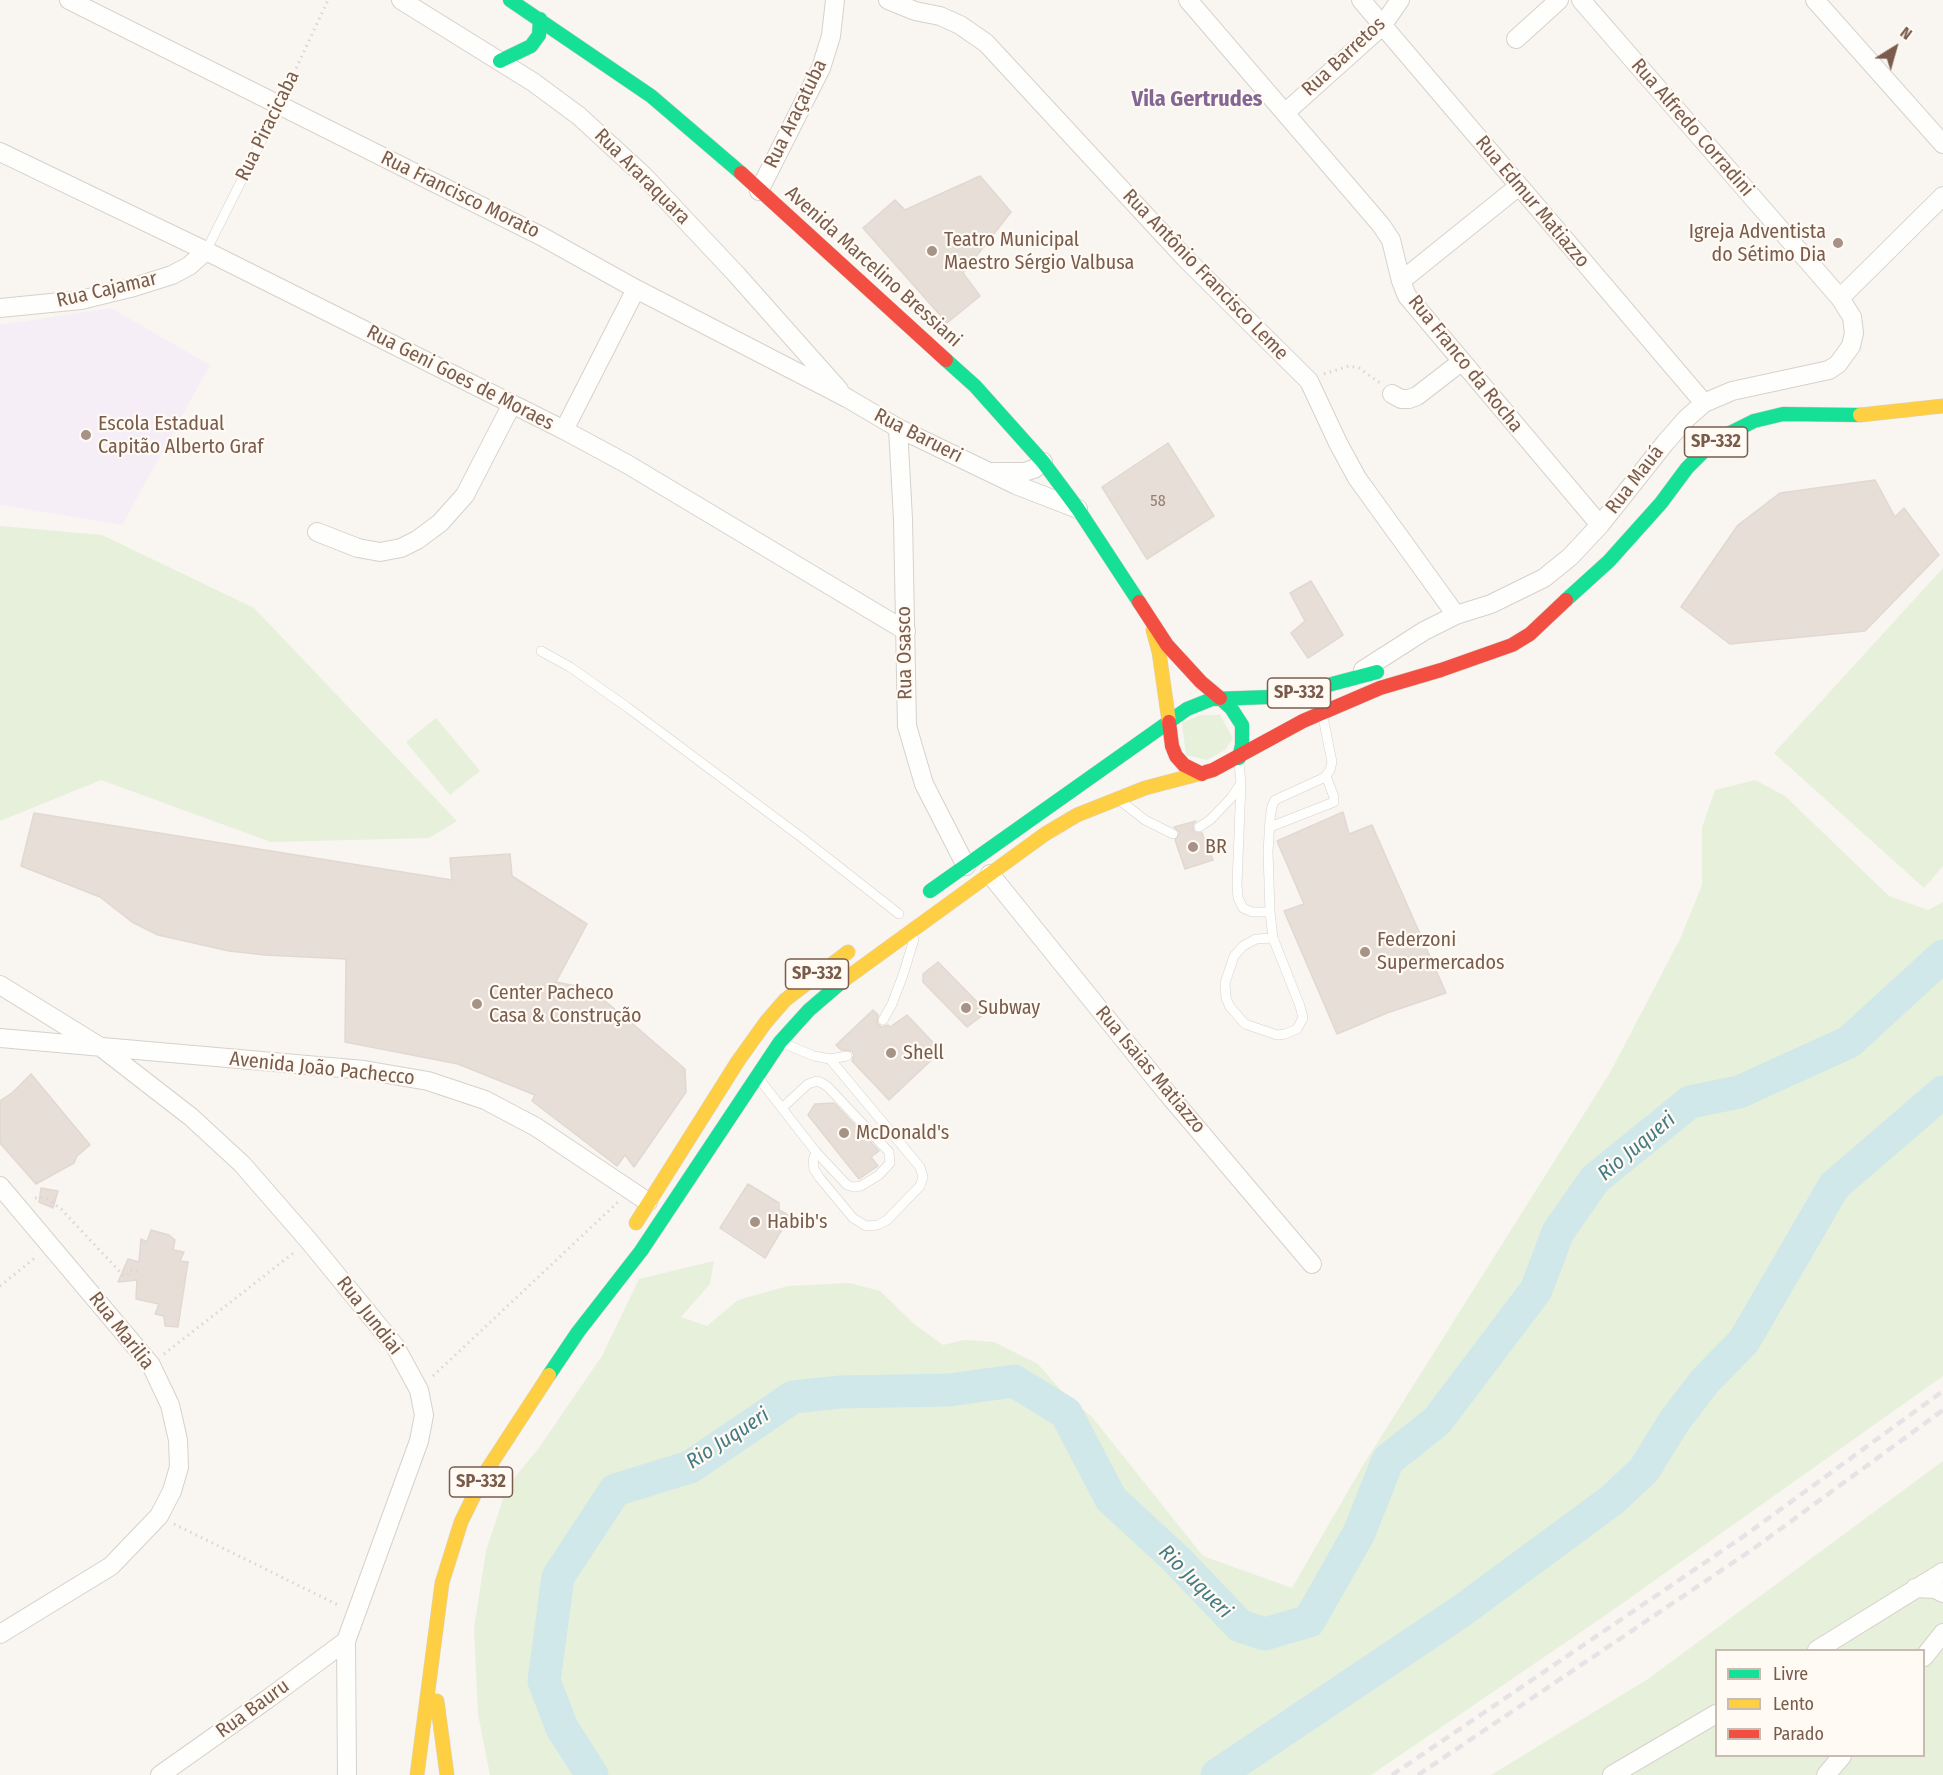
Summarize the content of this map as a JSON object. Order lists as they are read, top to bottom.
{
  "streets": {
    "main road": ["Avenida Marcelino Bressiani", "SP-332"],
    "street": [
      "Rua Barretos",
      "Rua Araçatuba",
      "Rua Alfredo Corradini",
      "Rua Araraquara",
      "Rua Francisco Morato",
      "Rua Edmur Matiazzo",
      "Rua Antônio Francisco Leme",
      "Rua Cajamar",
      "Rua Franco da Rocha",
      "Rua Geni Goes de Moraes",
      "Rua Barueri",
      "Rua Mauá",
      "Rua Osasco",
      "Avenida João Pachecco",
      "Rua Isaias Matiazzo",
      "Rua Jundiai",
      "Rua Marilia",
      "Rua Bauru"
    ],
    "lane": ["Rua Piracicaba"]
  },
  "crossings": [
    ["Rua Barretos", "Rua Edmur Matiazzo"],
    ["Rua Barretos", "Rua Franco da Rocha"],
    ["Rua Araçatuba", "Avenida Marcelino Bressiani"],
    ["Rua Piracicaba", "Rua Francisco Morato"],
    ["Rua Piracicaba", "Rua Cajamar"],
    ["Rua Piracicaba", "Rua Geni Goes de Moraes"],
    ["Rua Alfredo Corradini", "Rua Mauá"],
    ["Rua Araraquara", "Rua Francisco Morato"],
    ["Rua Araraquara", "Rua Barueri"],
    ["Rua Francisco Morato", "Rua Barueri"],
    ["Rua Edmur Matiazzo", "Rua Mauá"],
    ["Avenida Marcelino Bressiani", "Rua Barueri"],
    ["Avenida Marcelino Bressiani", "SP-332"],
    ["Rua Antônio Francisco Leme", "Rua Mauá"],
    ["Rua Cajamar", "Rua Geni Goes de Moraes"],
    ["Rua Franco da Rocha", "Rua Mauá"],
    ["Rua Geni Goes de Moraes", "Rua Osasco"],
    ["Rua Barueri", "Rua Osasco"],
    ["SP-332", "Rua Mauá"],
    ["SP-332", "Rua Osasco"],
    ["SP-332", "Avenida João Pachecco"],
    ["SP-332", "Rua Isaias Matiazzo"],
    ["Avenida João Pachecco", "Rua Jundiai"],
    ["Rua Jundiai", "Rua Bauru"]
  ],
  "districts": ["Vila Gertrudes"],
  "water": ["Rio Juqueri"],
  "places": [
    "Igreja Adventista do Sétimo Dia",
    "Teatro Municipal Maestro Sérgio Valbusa",
    "Escola Estadual Capitão Alberto Graf",
    "BR",
    "Federzoni Supermercados",
    "Center Pacheco Casa & Construção",
    "Subway",
    "Shell",
    "McDonald's",
    "Habib's"
  ],
  "house_numbers": ["58"],
  "legend": ["Livre", "Lento", "Parado"],
  "north": "top right"
}
